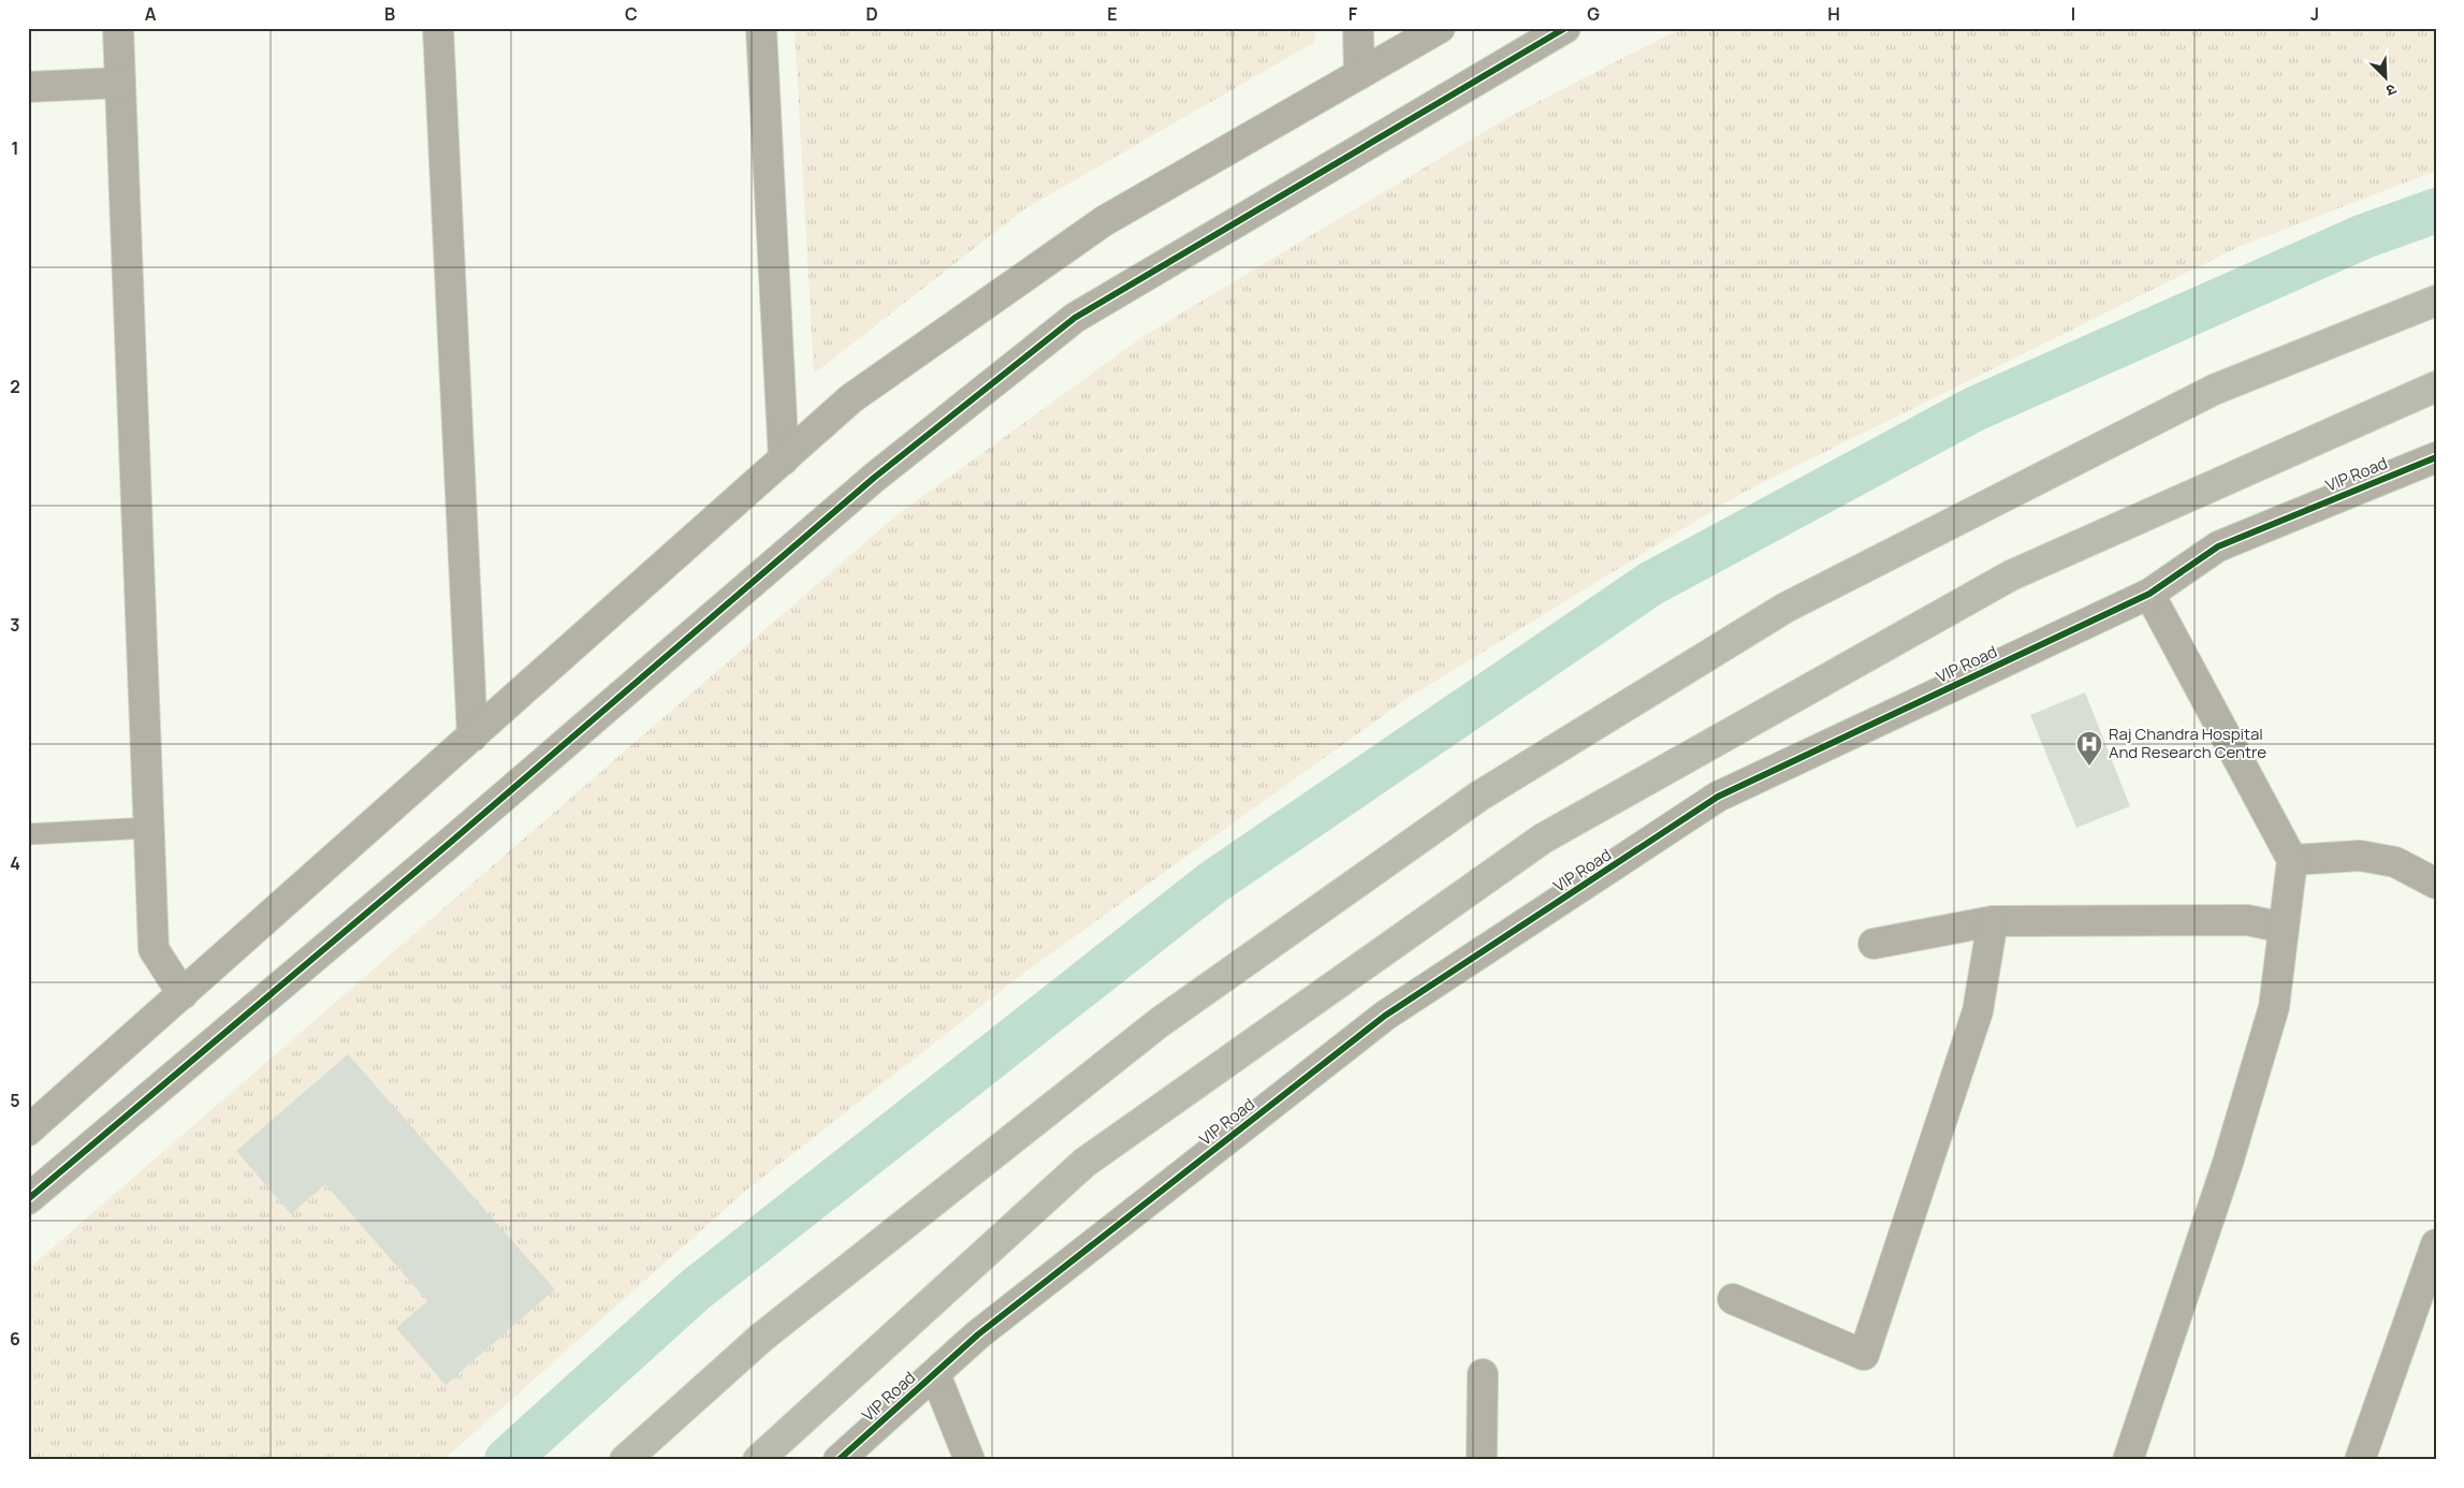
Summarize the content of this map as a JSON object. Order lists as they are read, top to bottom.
{
  "streets": {
    "street": ["VIP Road"]
  },
  "places": {
    "hospital": ["Raj Chandra Hospital And Research Centre"]
  },
  "north": "bottom right",
  "grid": {
    "columns": [
      "A",
      "B",
      "C",
      "D",
      "E",
      "F",
      "G",
      "H",
      "I",
      "J"
    ],
    "rows": [
      "1",
      "2",
      "3",
      "4",
      "5",
      "6"
    ]
  }
}
